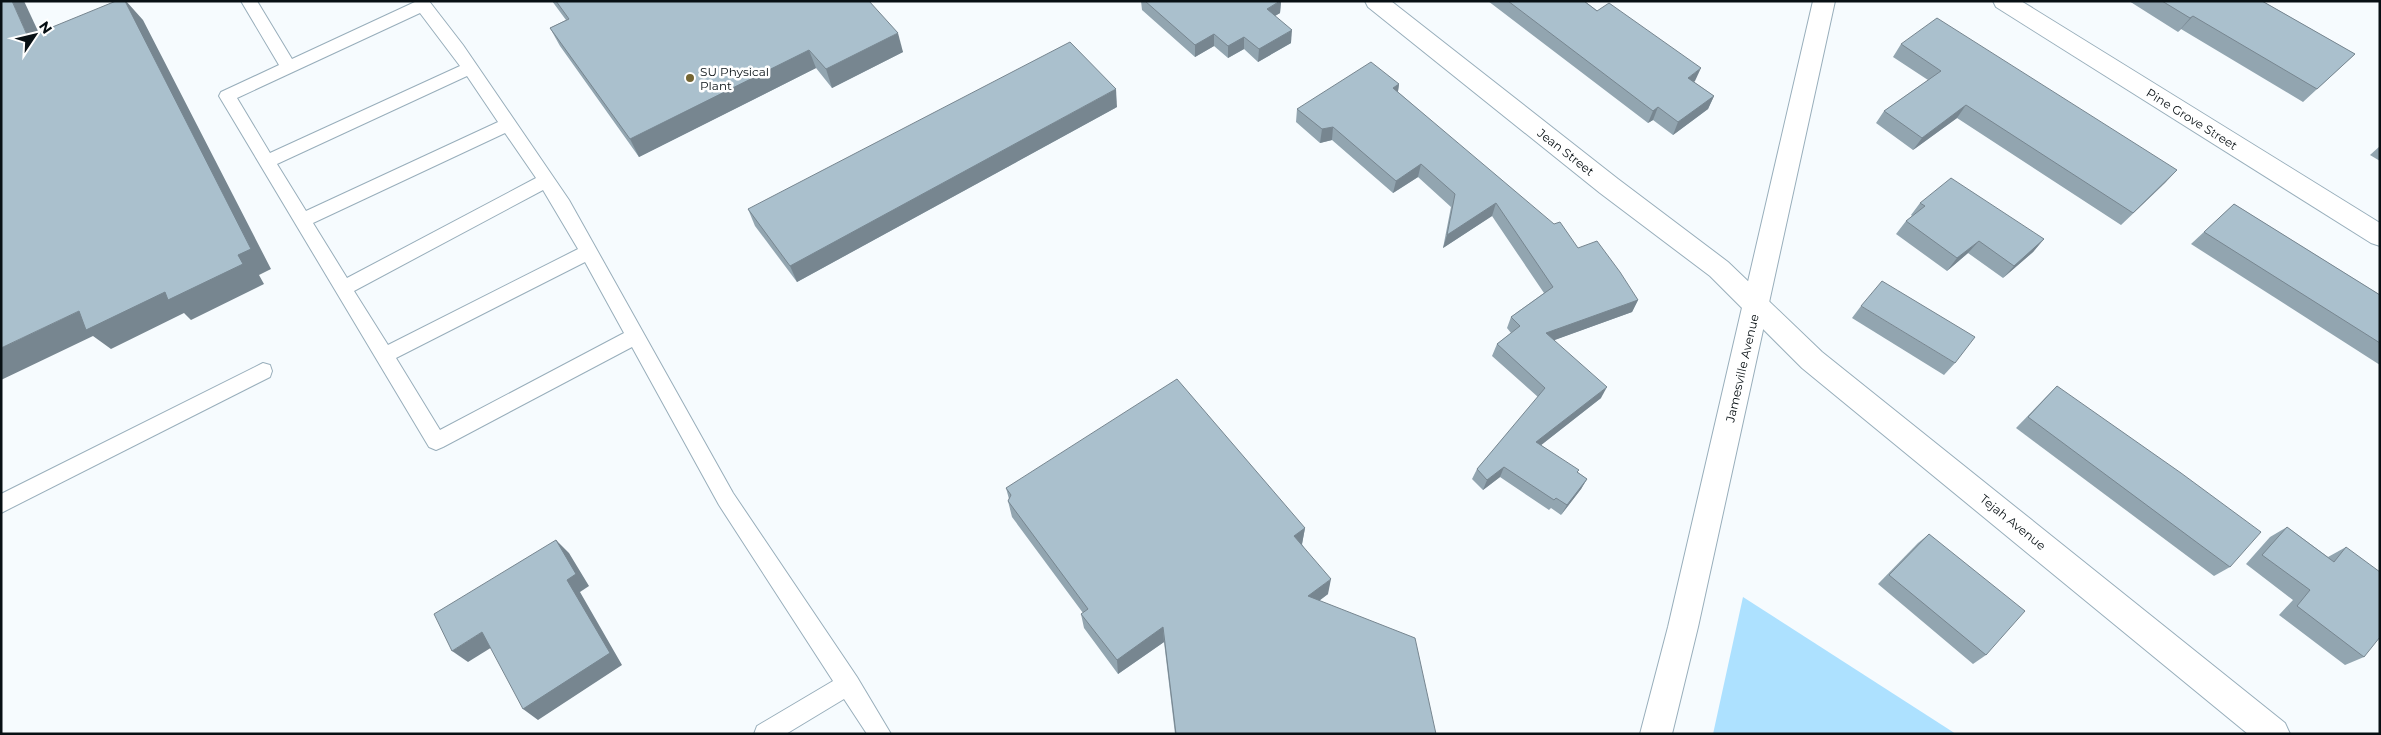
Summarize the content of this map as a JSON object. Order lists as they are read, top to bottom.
{
  "streets": {
    "street": [
      "Pine Grove Street",
      "Jean Street",
      "Jamesville Avenue",
      "Tejah Avenue"
    ]
  },
  "crossings": [
    ["Jean Street", "Jamesville Avenue"],
    ["Jean Street", "Tejah Avenue"],
    ["Jamesville Avenue", "Tejah Avenue"]
  ],
  "places": ["SU Physical Plant"],
  "north": "top right"
}
